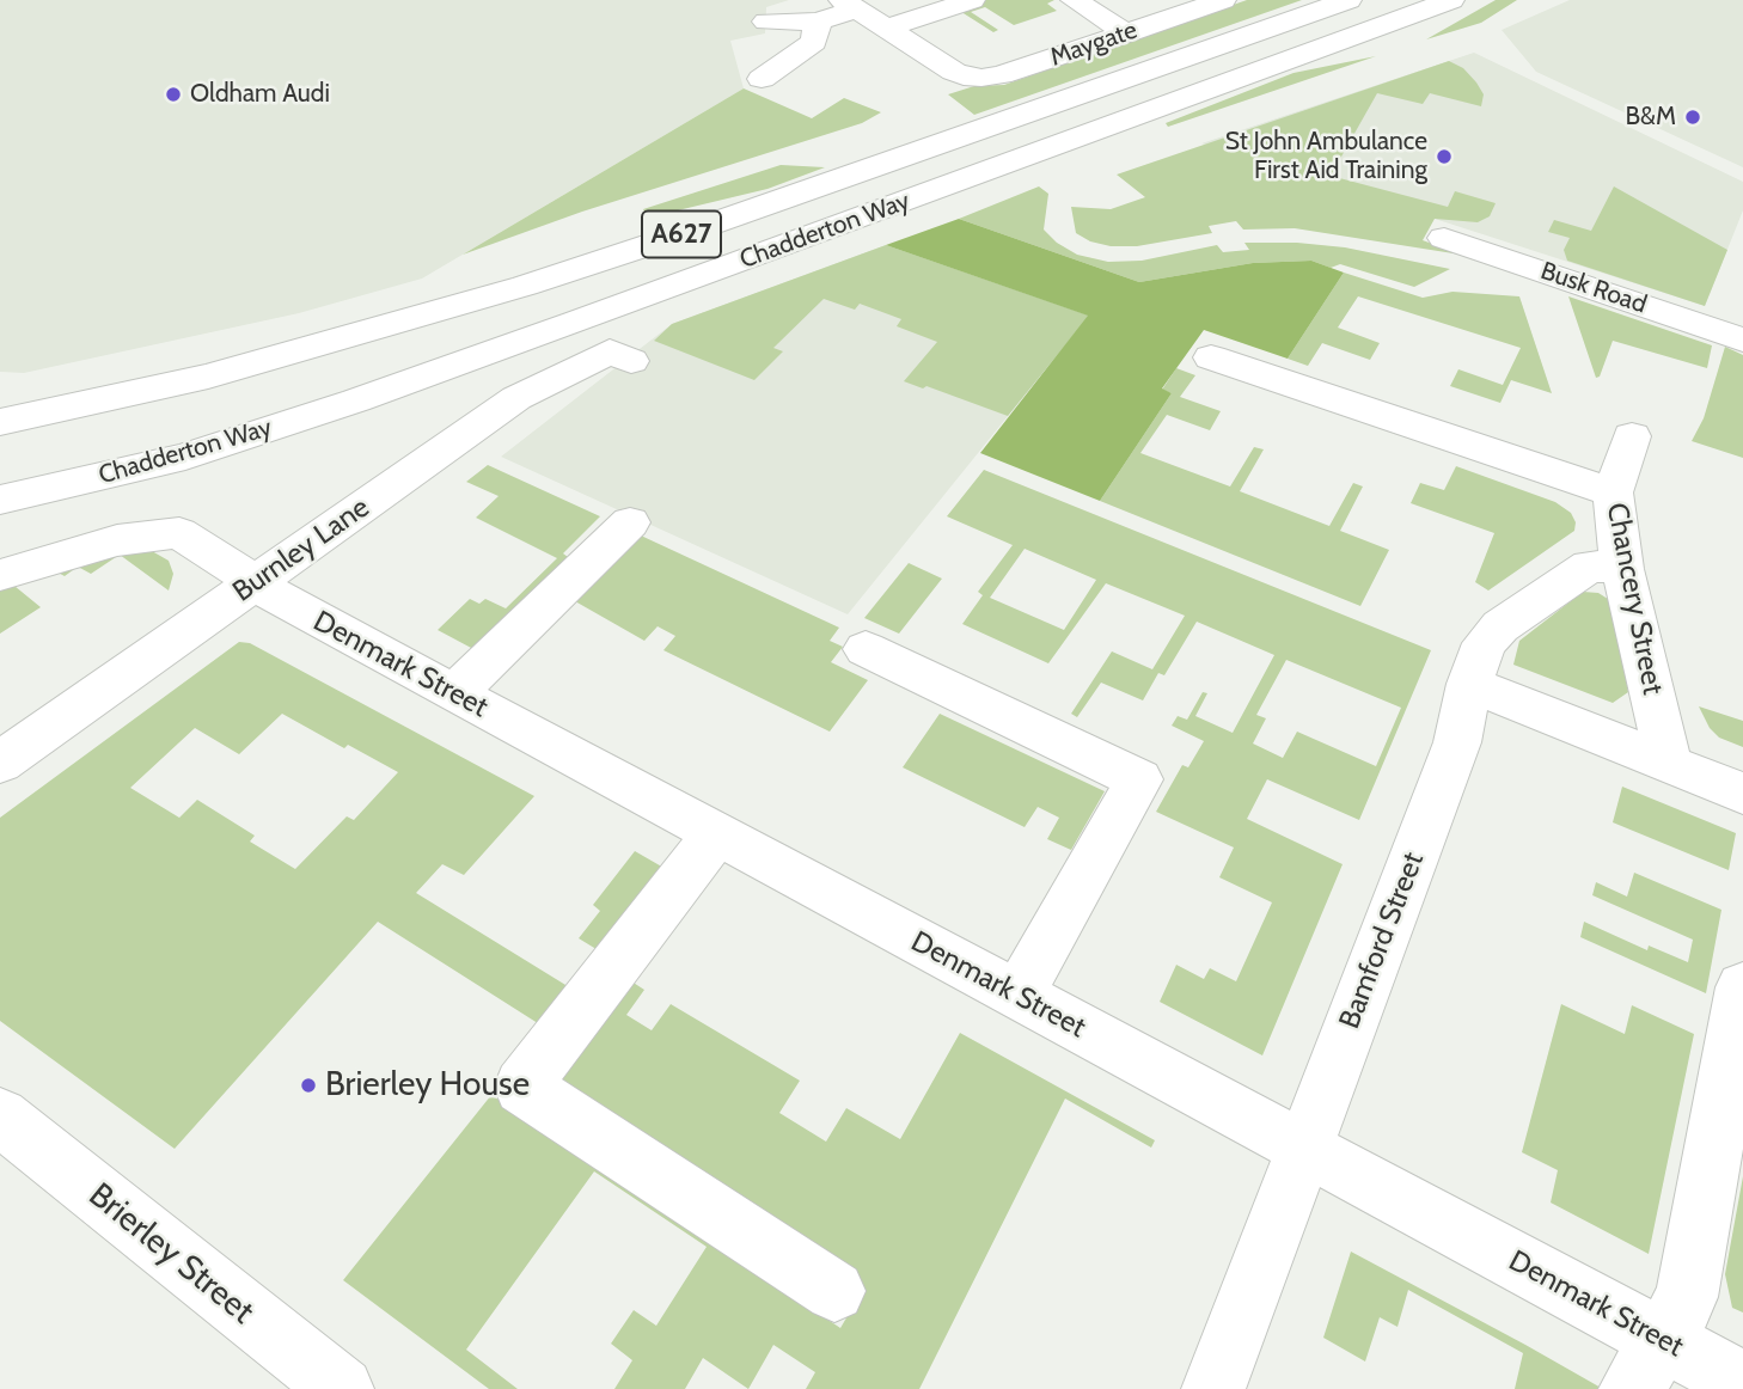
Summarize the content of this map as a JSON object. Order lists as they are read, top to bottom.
{
  "streets": {
    "main road": [
      "Maygate",
      "Chadderton Way",
      "A627",
      "Busk Road",
      "Burnley Lane",
      "Chancery Street",
      "Denmark Street",
      "Bamford Street",
      "Brierley Street"
    ]
  },
  "crossings": [
    ["Burnley Lane", "Denmark Street"],
    ["Chancery Street", "Bamford Street"],
    ["Denmark Street", "Bamford Street"]
  ],
  "places": [
    "Oldham Audi",
    "B&M",
    "St John Ambulance First Aid Training",
    "Brierley House"
  ]
}
